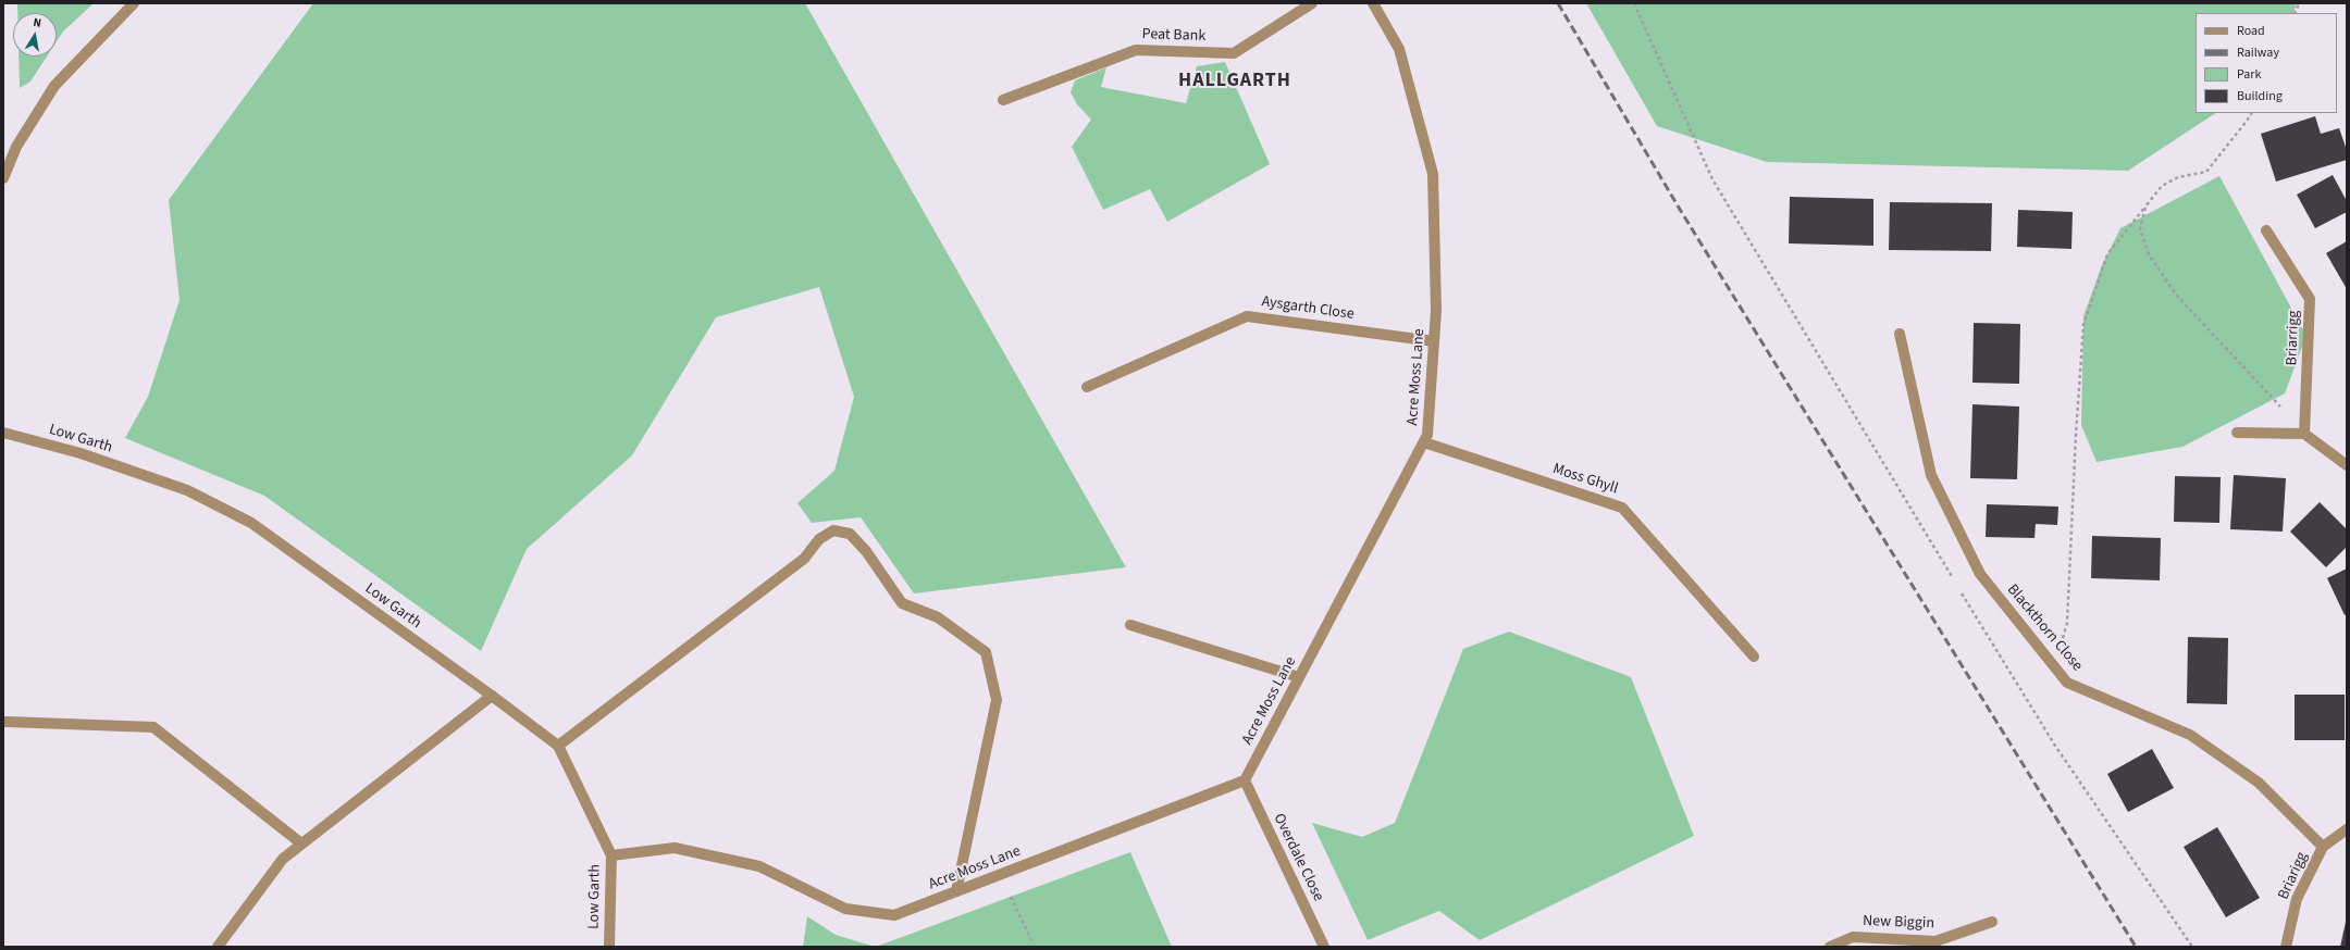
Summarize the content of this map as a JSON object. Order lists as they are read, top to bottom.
{
  "streets": {
    "street": [
      "Peat Bank",
      "Aysgarth Close",
      "Briarrigg",
      "Acre Moss Lane",
      "Low Garth",
      "Moss Ghyll",
      "Blackthorn Close",
      "Overdale Close",
      "Briarigg",
      "New Biggin"
    ]
  },
  "crossings": [
    ["Aysgarth Close", "Acre Moss Lane"],
    ["Acre Moss Lane", "Low Garth"],
    ["Acre Moss Lane", "Moss Ghyll"],
    ["Acre Moss Lane", "Overdale Close"],
    ["Blackthorn Close", "Briarigg"]
  ],
  "districts": ["HALLGARTH"],
  "legend": [
    "Road",
    "Railway",
    "Park",
    "Building"
  ],
  "north": "top"
}
